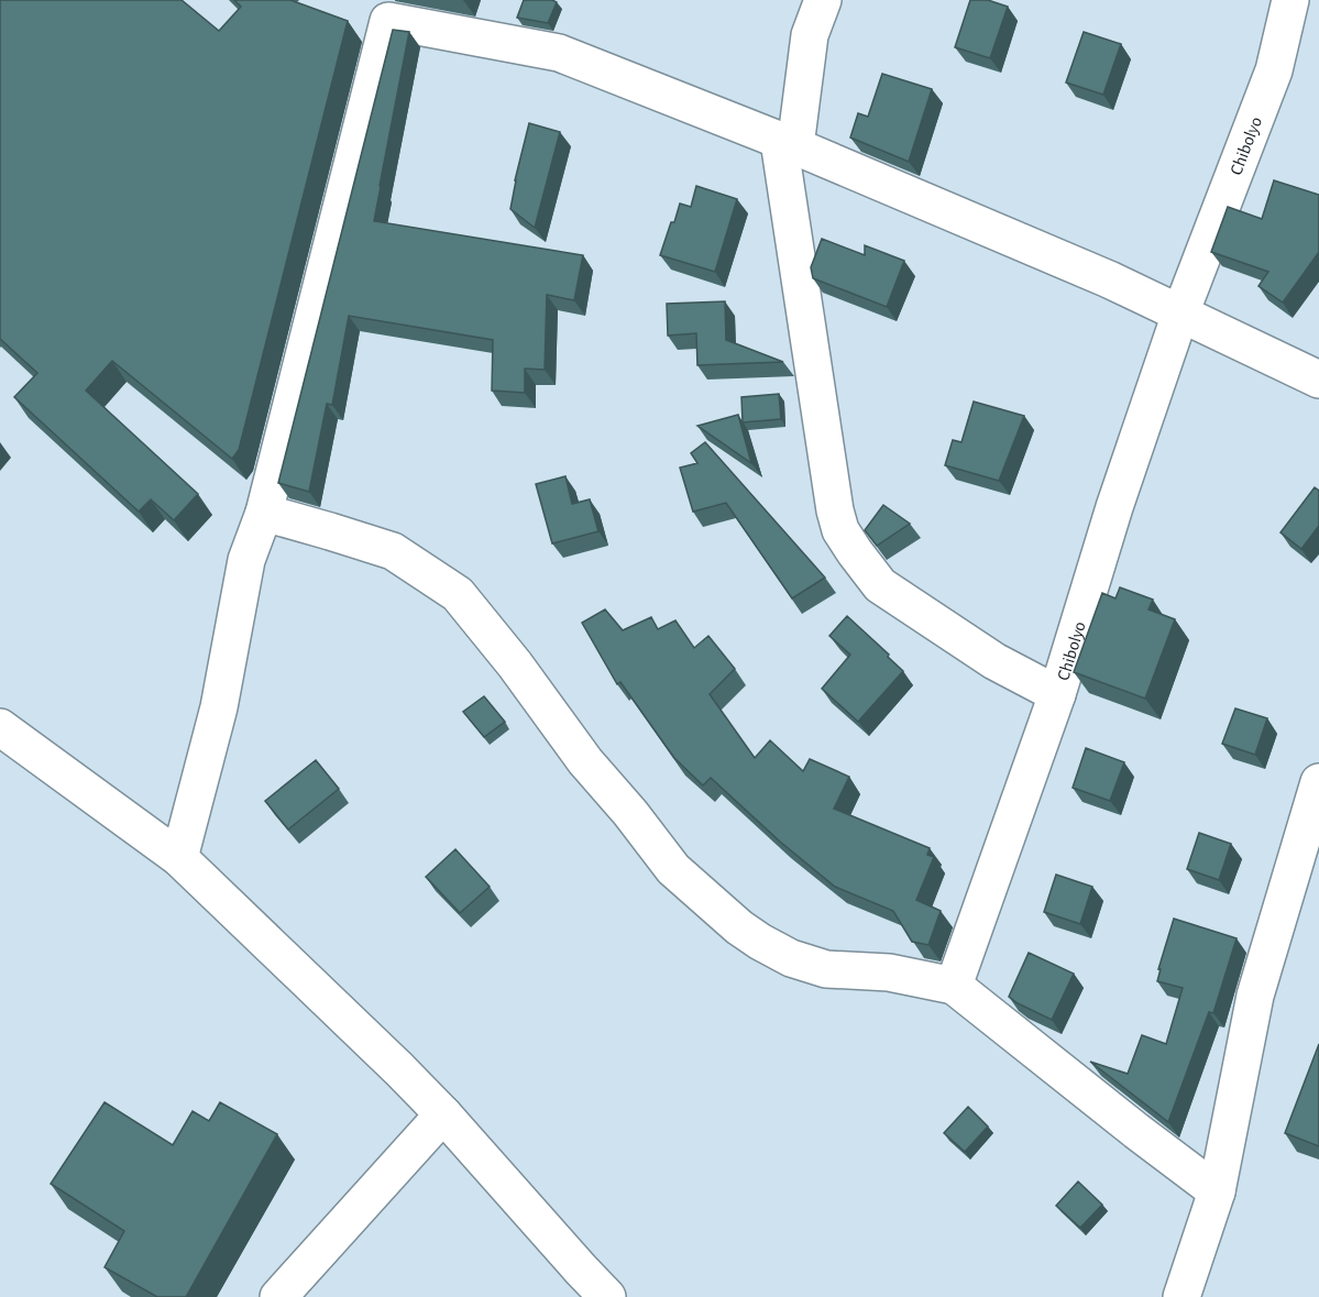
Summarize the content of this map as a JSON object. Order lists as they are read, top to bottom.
{
  "streets": {
    "street": ["Chibolyo"]
  }
}
